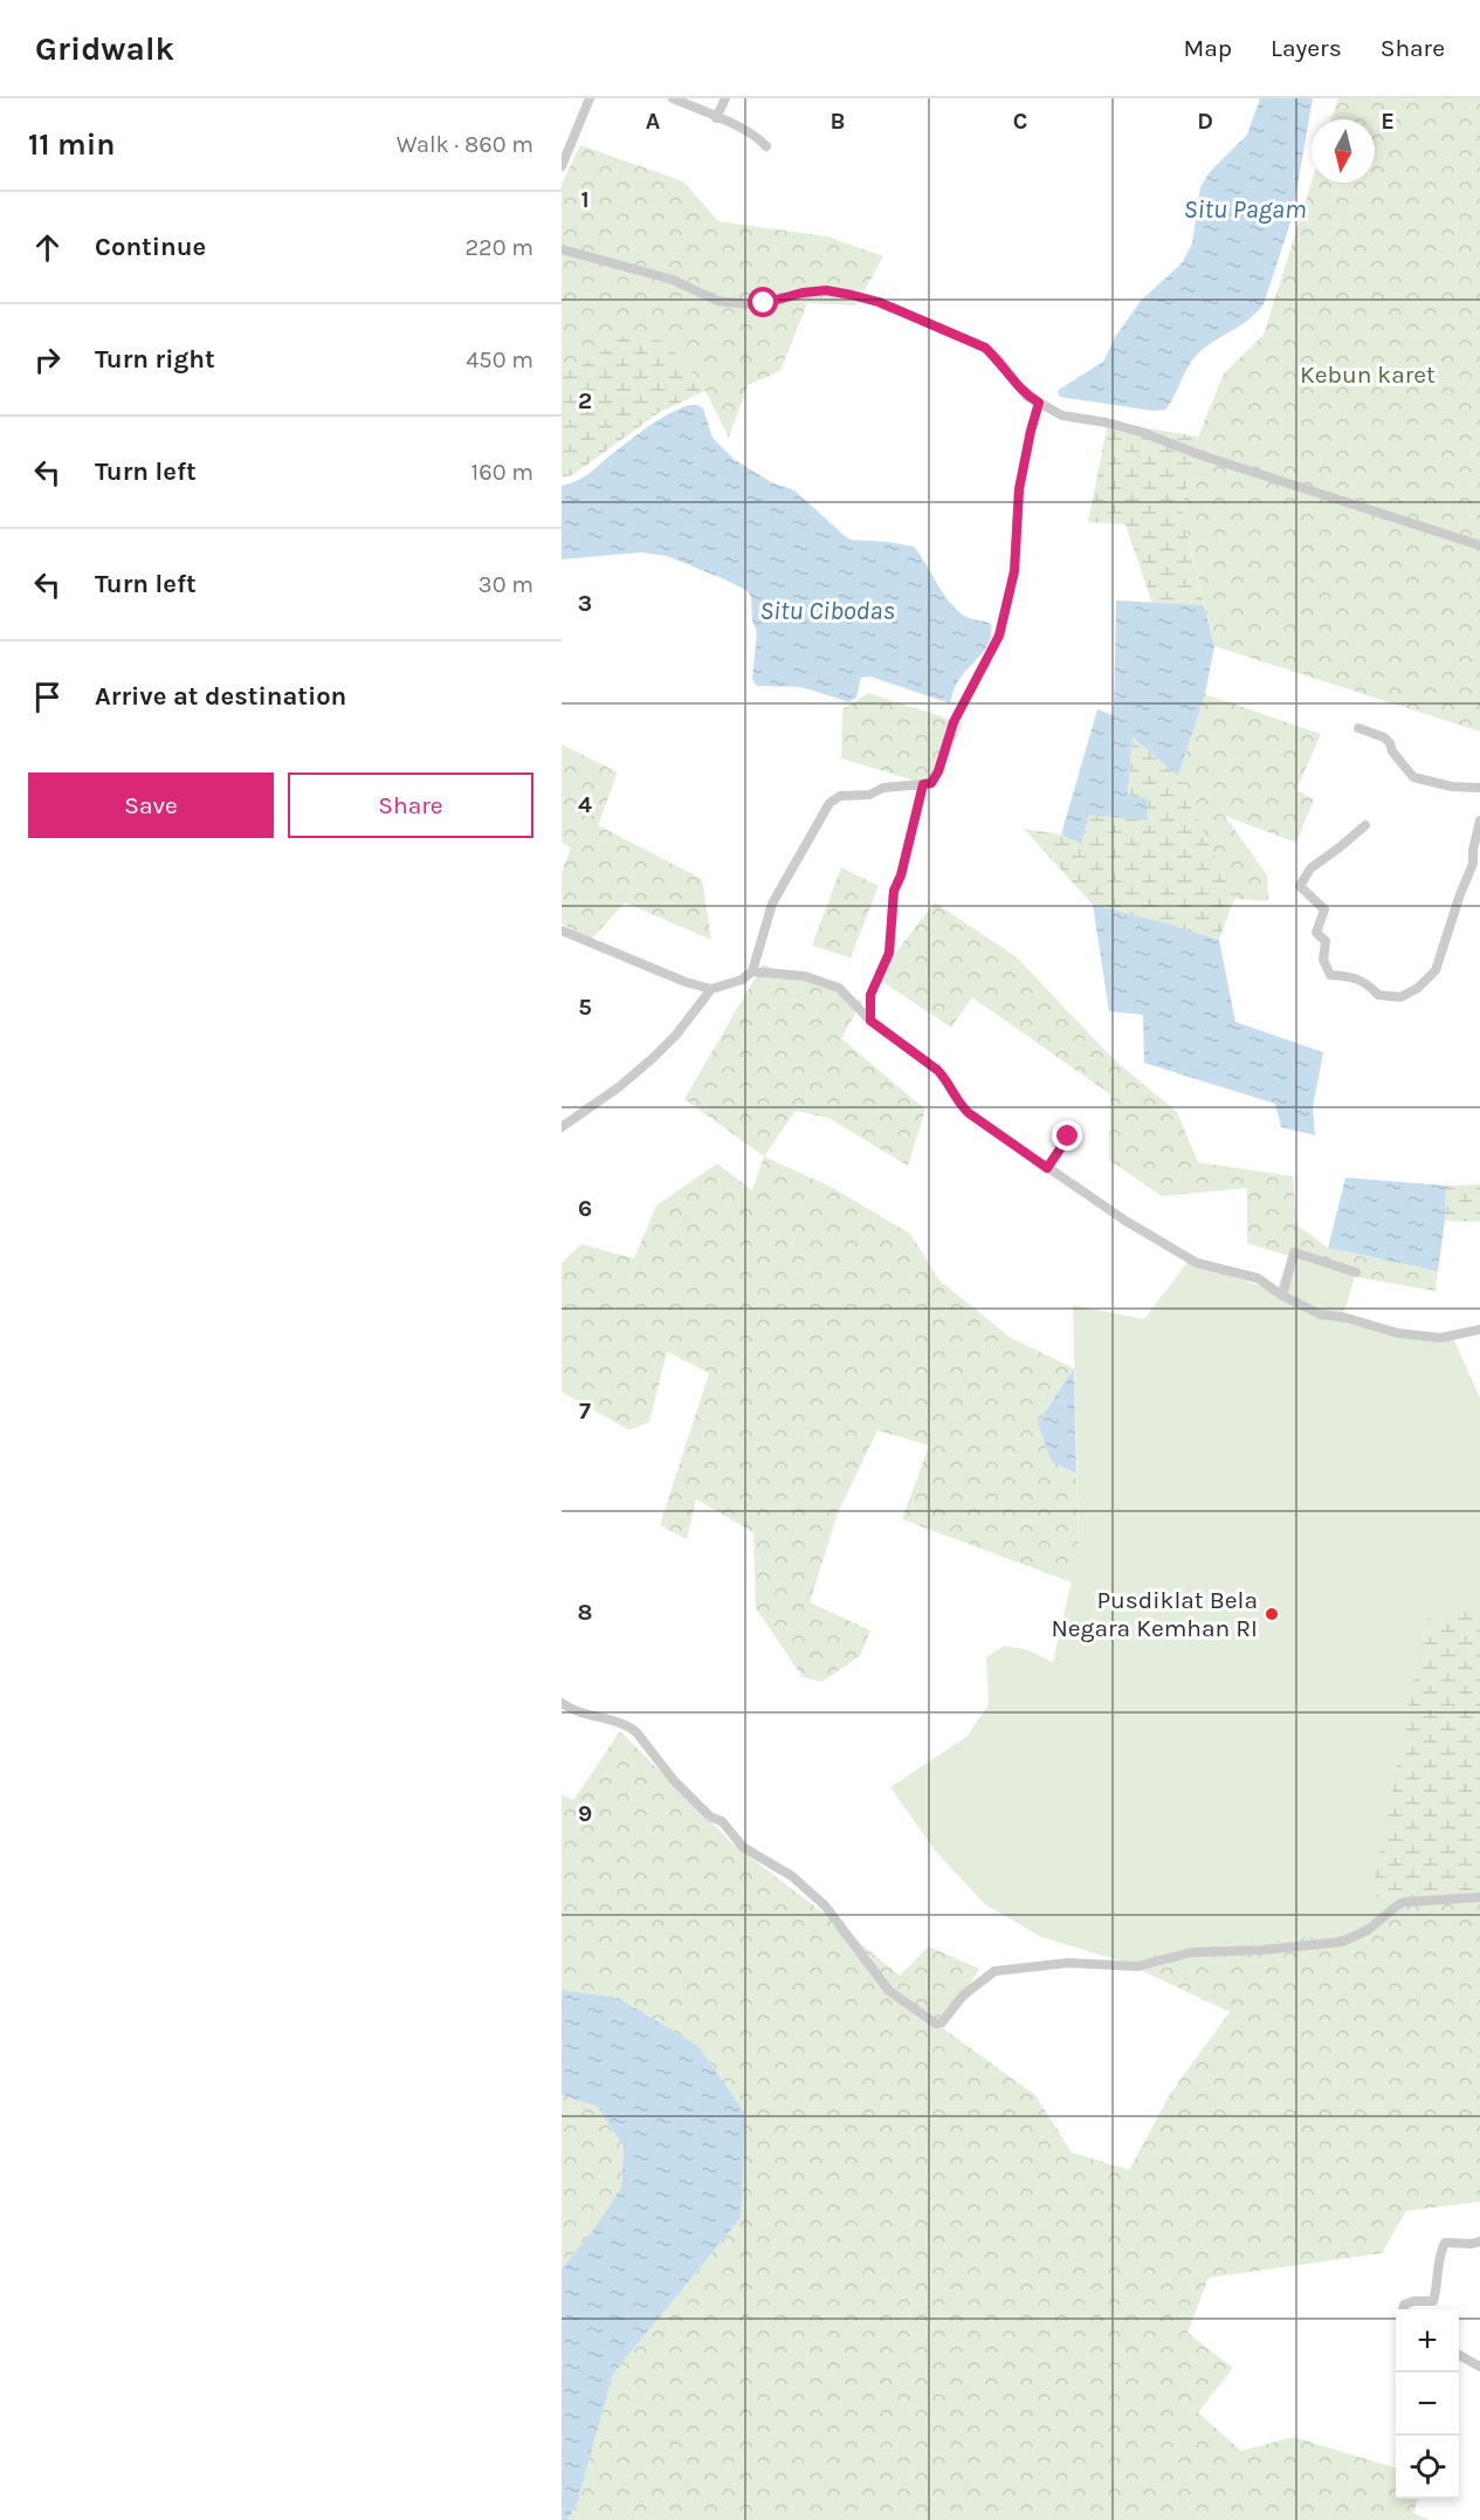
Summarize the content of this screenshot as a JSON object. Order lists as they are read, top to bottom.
{
  "water": ["Situ Pagam", "Situ Cibodas"],
  "parks": ["Kebun karet"],
  "places": ["Pusdiklat Bela Negara Kemhan RI"],
  "north": "bottom",
  "page": {
    "header": "Gridwalk",
    "nav": ["Map", "Layers", "Share"],
    "heading": ["11 min", "Walk · 860 m"],
    "list": [
      ["Continue", "220 m"],
      ["Turn right", "450 m"],
      ["Turn left", "160 m"],
      ["Turn left", "30 m"],
      "Arrive at destination"
    ],
    "buttons": ["Save", "Share"],
    "map_buttons": ["+", "−"]
  },
  "grid": {
    "columns": [
      "A",
      "B",
      "C",
      "D",
      "E"
    ],
    "rows": [
      "1",
      "2",
      "3",
      "4",
      "5",
      "6",
      "7",
      "8",
      "9"
    ]
  }
}
